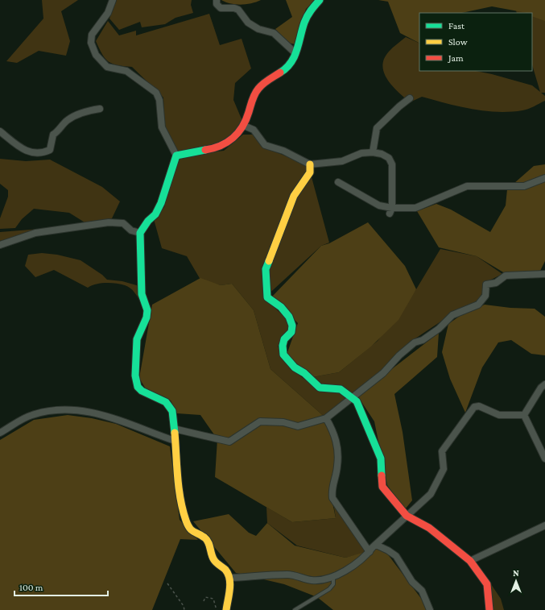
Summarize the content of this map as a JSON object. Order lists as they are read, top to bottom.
{
  "legend": ["Fast", "Slow", "Jam"],
  "scale_bar": "100 m",
  "north": "top"
}
